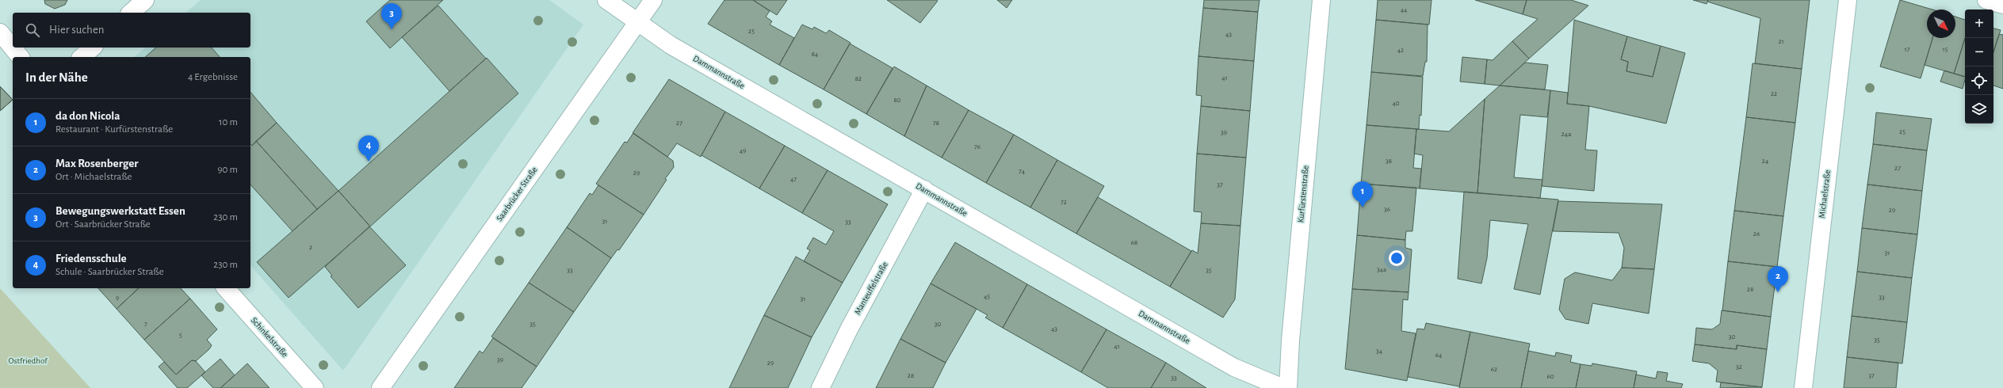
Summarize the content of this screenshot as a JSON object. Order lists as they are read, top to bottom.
{
  "streets": {
    "street": [
      "Dammannstraße",
      "Saarbrücker Straße",
      "Kurfürstenstraße",
      "Michaelstraße",
      "Manteuffelstraße",
      "Schinkelstraße"
    ]
  },
  "crossings": [
    ["Dammannstraße", "Saarbrücker Straße"],
    ["Dammannstraße", "Manteuffelstraße"]
  ],
  "parks": ["Ostfriedhof"],
  "house_numbers": [
    "44",
    "25",
    "43",
    "21",
    "17",
    "15",
    "42",
    "84",
    "41",
    "82",
    "22",
    "80",
    "40",
    "27",
    "78",
    "25",
    "39",
    "24a",
    "76",
    "49",
    "38",
    "24",
    "27",
    "74",
    "29",
    "47",
    "37",
    "72",
    "36",
    "29",
    "31",
    "33",
    "26",
    "68",
    "2",
    "31",
    "34a",
    "33",
    "35",
    "28",
    "45",
    "33",
    "9",
    "31",
    "7",
    "35",
    "30",
    "43",
    "5",
    "30",
    "35",
    "41",
    "34",
    "64",
    "39",
    "29",
    "32",
    "62",
    "28",
    "37",
    "60",
    "33"
  ],
  "north": "bottom right",
  "page": {
    "pins": [
      "3",
      "4",
      "1",
      "2"
    ],
    "map_buttons": ["+", "−"],
    "search": "Hier suchen",
    "heading": ["In der Nähe", "4 Ergebnisse"],
    "list": [
      {
        "mark": "1",
        "name": "da don Nicola",
        "note": "Restaurant · Kurfürstenstraße",
        "value": "10 m"
      },
      {
        "mark": "2",
        "name": "Max Rosenberger",
        "note": "Ort · Michaelstraße",
        "value": "90 m"
      },
      {
        "mark": "3",
        "name": "Bewegungswerkstatt Essen",
        "note": "Ort · Saarbrücker Straße",
        "value": "230 m"
      },
      {
        "mark": "4",
        "name": "Friedensschule",
        "note": "Schule · Saarbrücker Straße",
        "value": "230 m"
      }
    ]
  }
}
